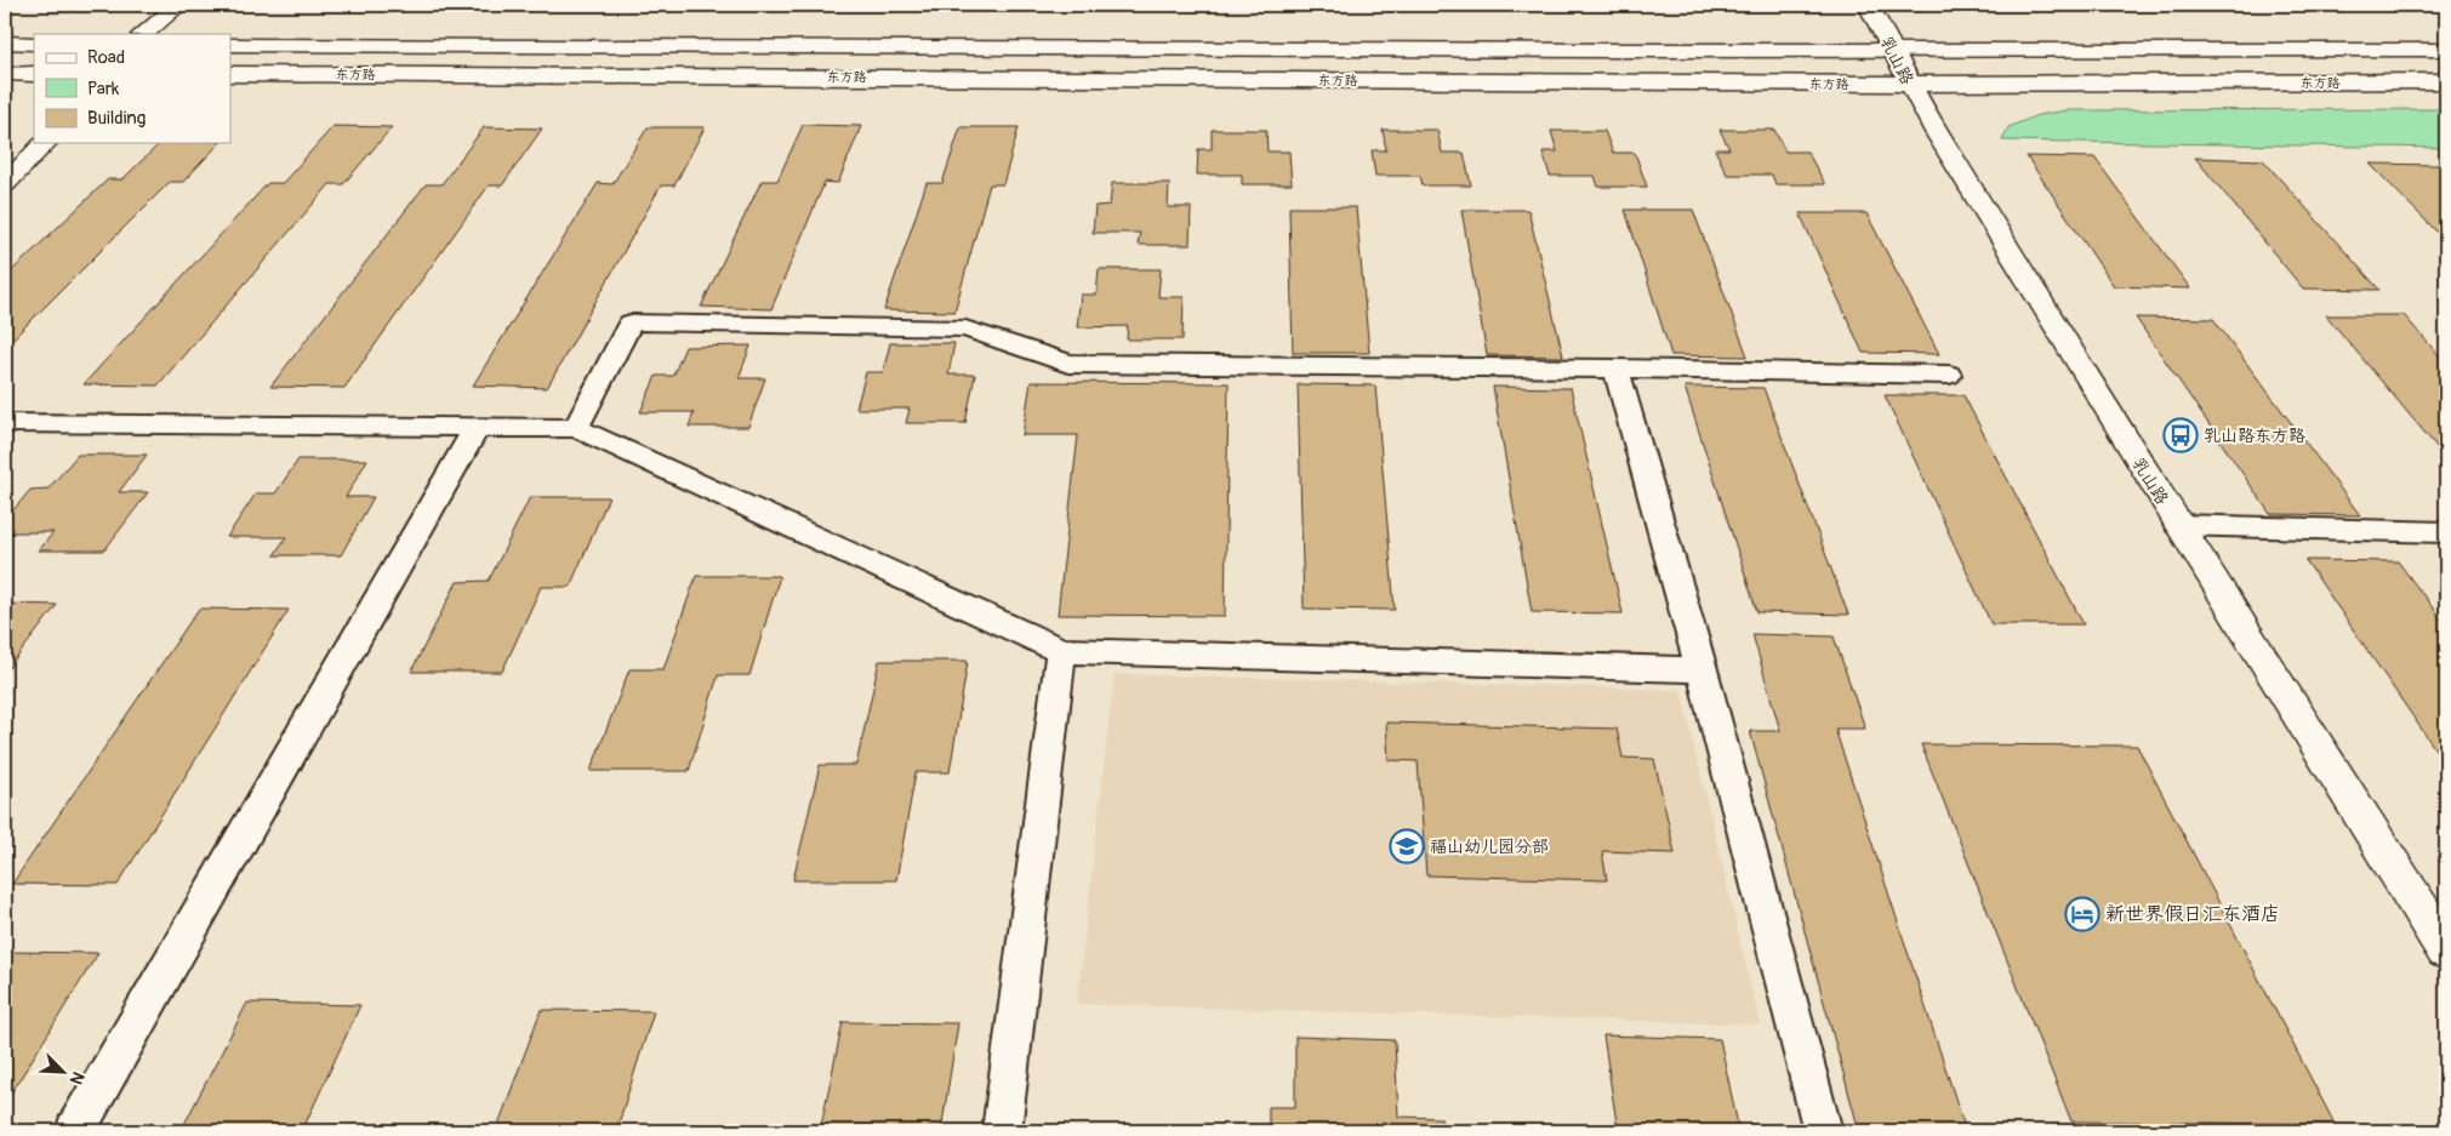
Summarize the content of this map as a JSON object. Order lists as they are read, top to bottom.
{
  "streets": {
    "main road": ["乳山路", "东方路"]
  },
  "crossings": [
    ["乳山路", "东方路"]
  ],
  "places": {
    "bus stop": ["乳山路东方路"],
    "school or university": ["福山幼儿园分部"],
    "hotel": ["新世界假日汇东酒店"]
  },
  "legend": ["Road", "Park", "Building"],
  "north": "bottom right"
}
